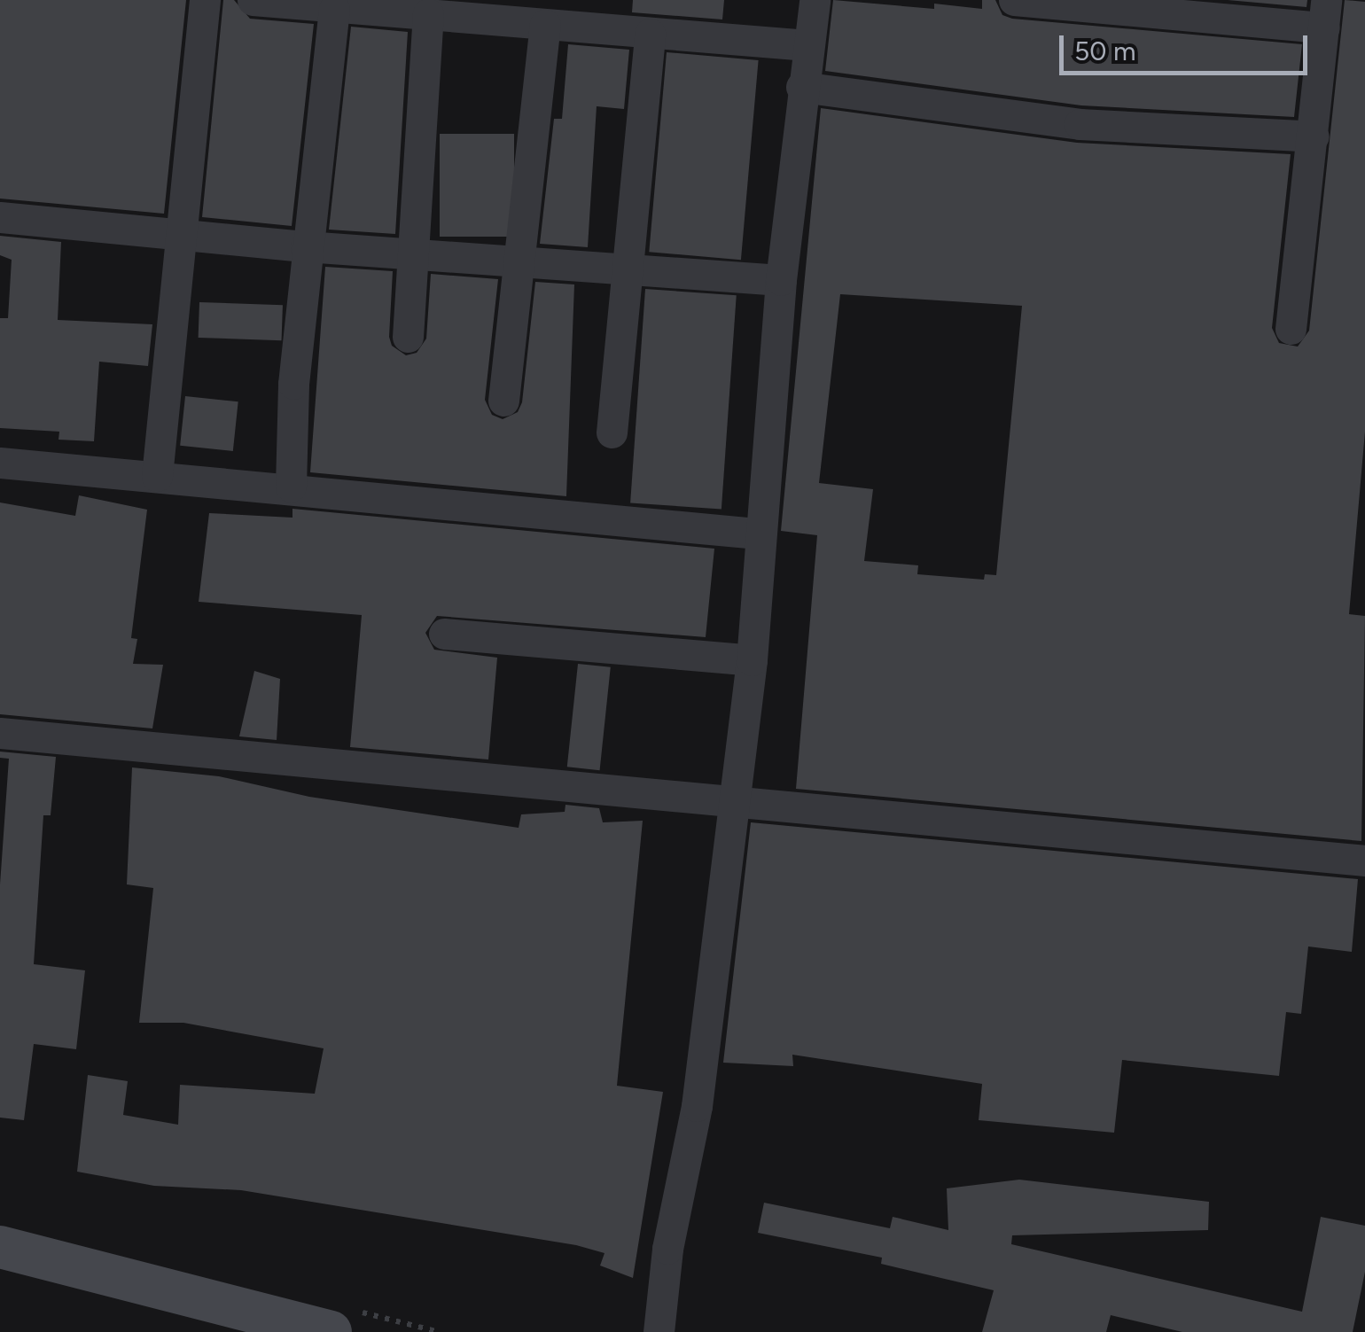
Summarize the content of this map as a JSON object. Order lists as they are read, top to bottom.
{
  "scale_bar": "50 m"
}
